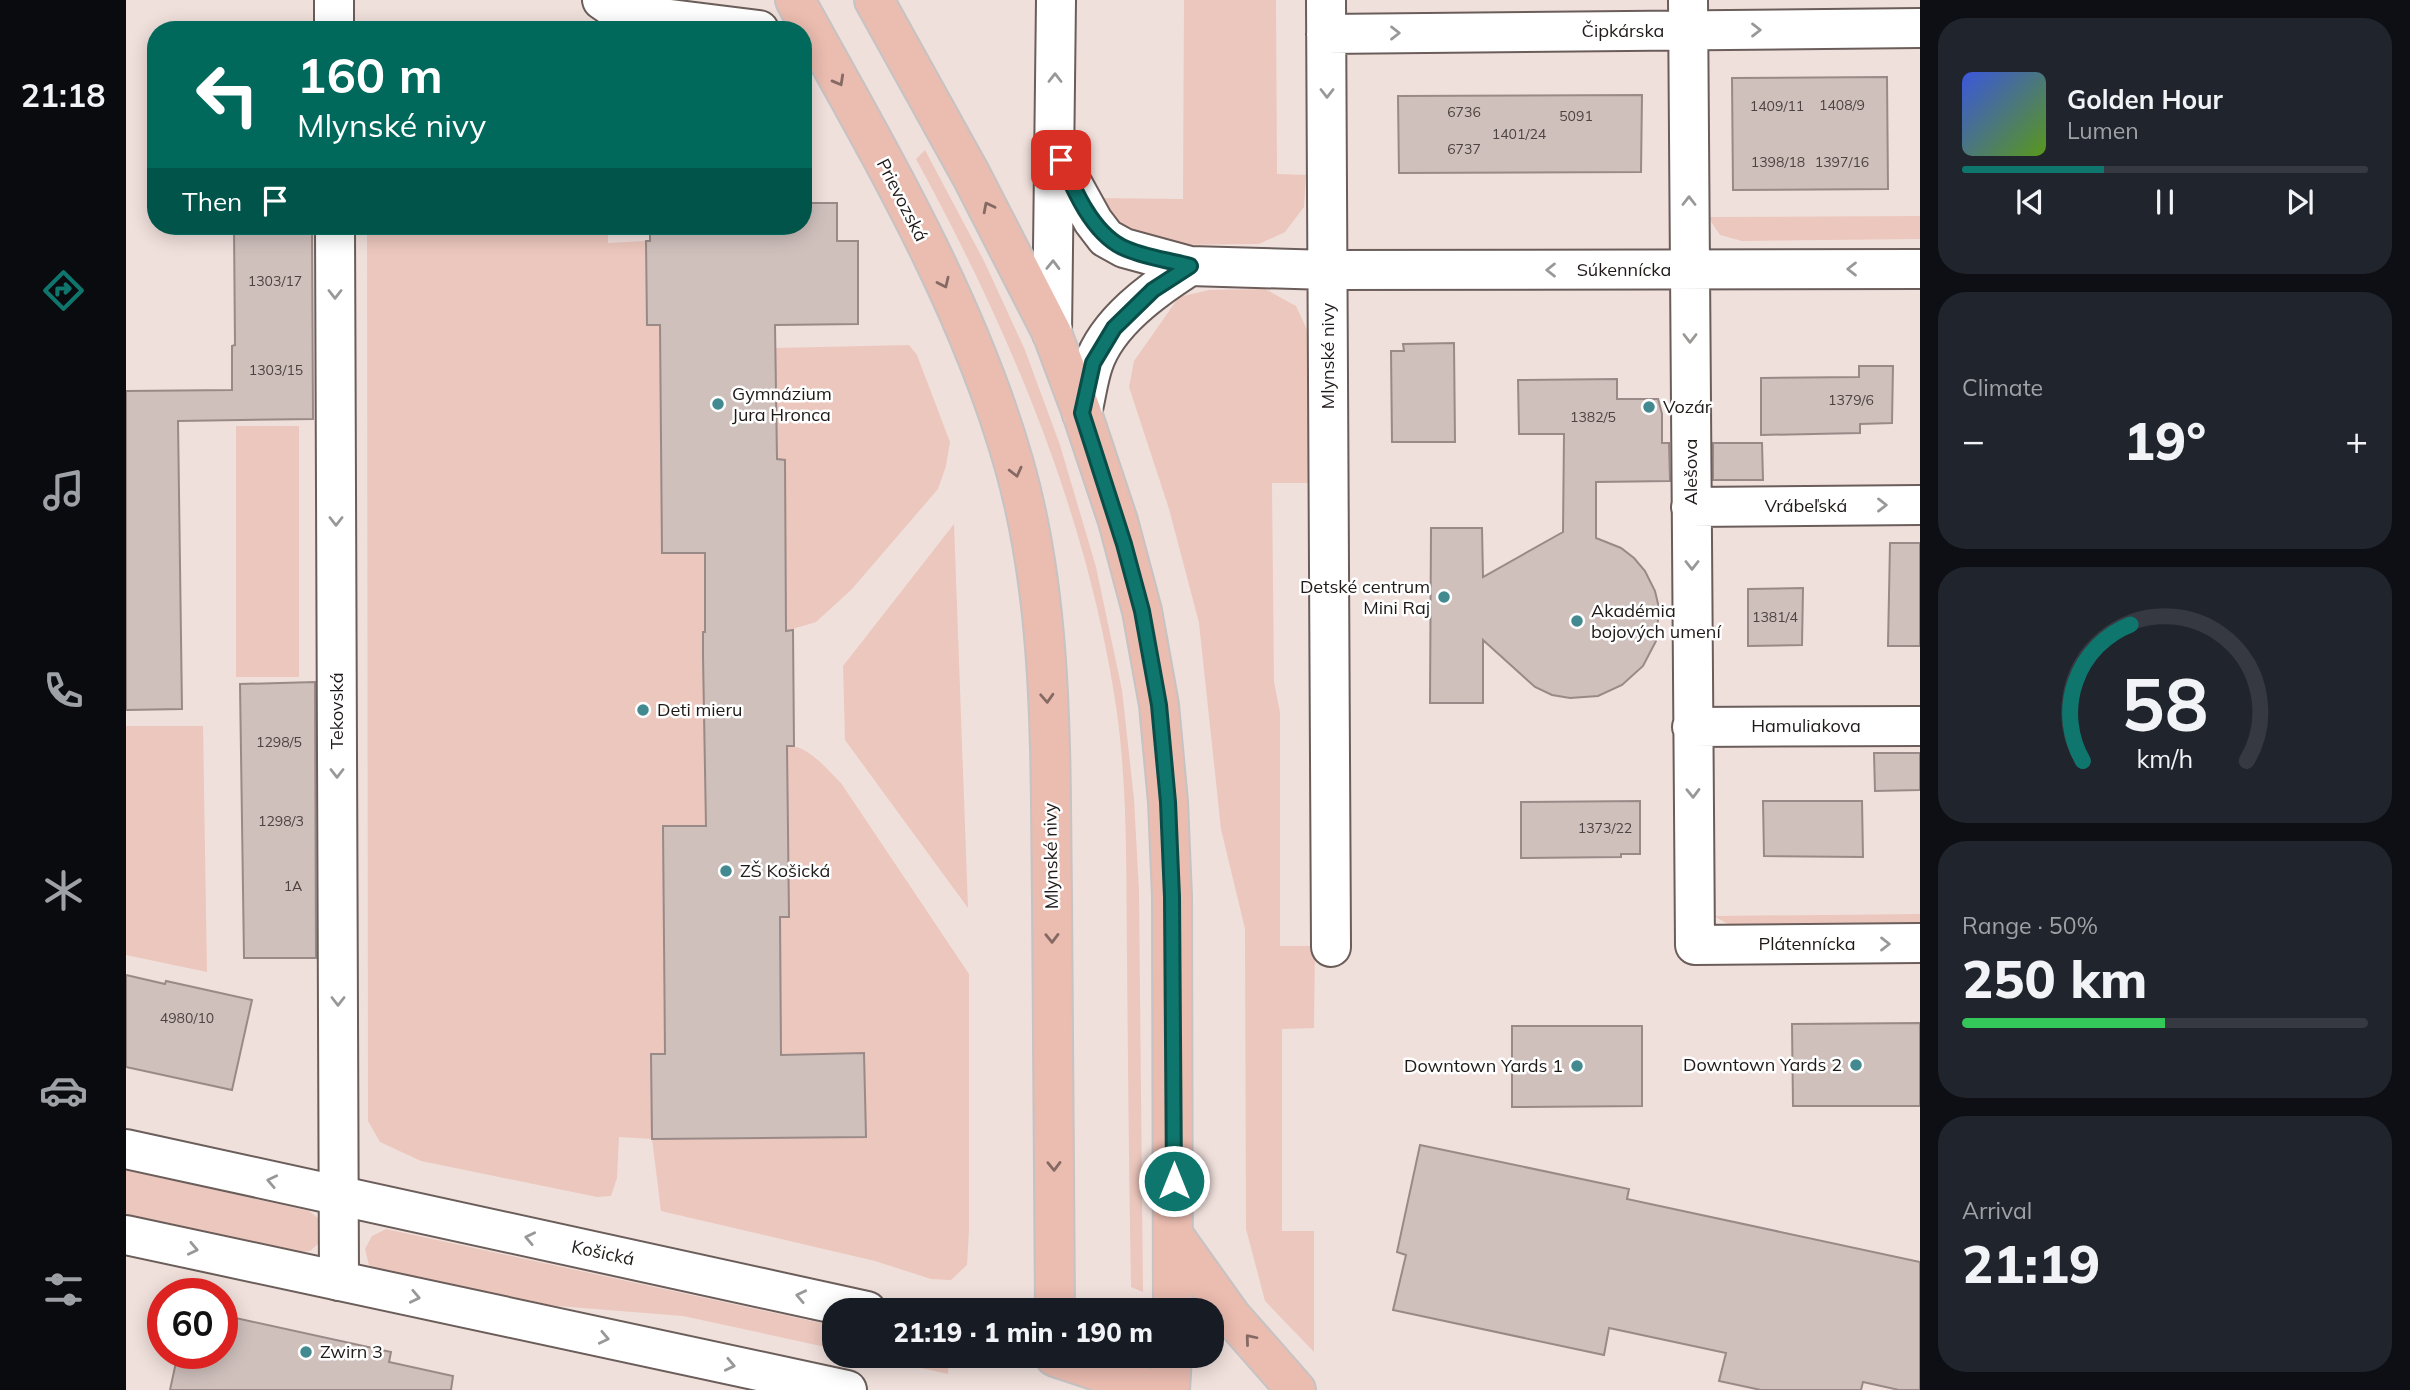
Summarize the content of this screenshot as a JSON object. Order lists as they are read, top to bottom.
{
  "streets": {
    "main road": ["Prievozská", "Mlynské nivy"],
    "street": [
      "Čipkárska",
      "Súkennícka",
      "Alešova",
      "Vrábeľská",
      "Tekovská",
      "Hamuliakova",
      "Plátennícka",
      "Košická"
    ]
  },
  "crossings": [
    ["Čipkárska", "Mlynské nivy"],
    ["Čipkárska", "Alešova"],
    ["Prievozská", "Mlynské nivy"],
    ["Súkennícka", "Mlynské nivy"],
    ["Súkennícka", "Alešova"],
    ["Alešova", "Vrábeľská"],
    ["Alešova", "Hamuliakova"],
    ["Alešova", "Plátennícka"],
    ["Tekovská", "Košická"]
  ],
  "one_way": [
    "Čipkárska",
    "Súkennícka",
    "Vrábeľská",
    "Tekovská",
    "Plátennícka"
  ],
  "places": [
    "Gymnázium Jura Hronca",
    "Vozár",
    "Detské centrum Mini Raj",
    "Akadémia bojových umení",
    "Deti mieru",
    "ZŠ Košická",
    "Downtown Yards 2",
    "Downtown Yards 1",
    "Zwirn 3"
  ],
  "house_numbers": [
    "1408/9",
    "1409/11",
    "6736",
    "5091",
    "1401/24",
    "6737",
    "1398/18",
    "1397/16",
    "1303/17",
    "1303/15",
    "1379/6",
    "1382/5",
    "1381/4",
    "1298/5",
    "1298/3",
    "1373/22",
    "1A",
    "4980/10"
  ],
  "page": {
    "tabs": "21:18",
    "turn": ["160 m", "Mlynské nivy"],
    "song": ["Golden Hour", "Lumen"],
    "then": "Then",
    "tile": [
      "Climate",
      ["Range · 50%", "250 km"],
      ["Arrival", "21:19"]
    ],
    "heat": ["−", "19°", "+"],
    "limit": "60",
    "trip": "21:19 · 1 min · 190 m",
    "gauge": ["58", "km/h"]
  }
}
